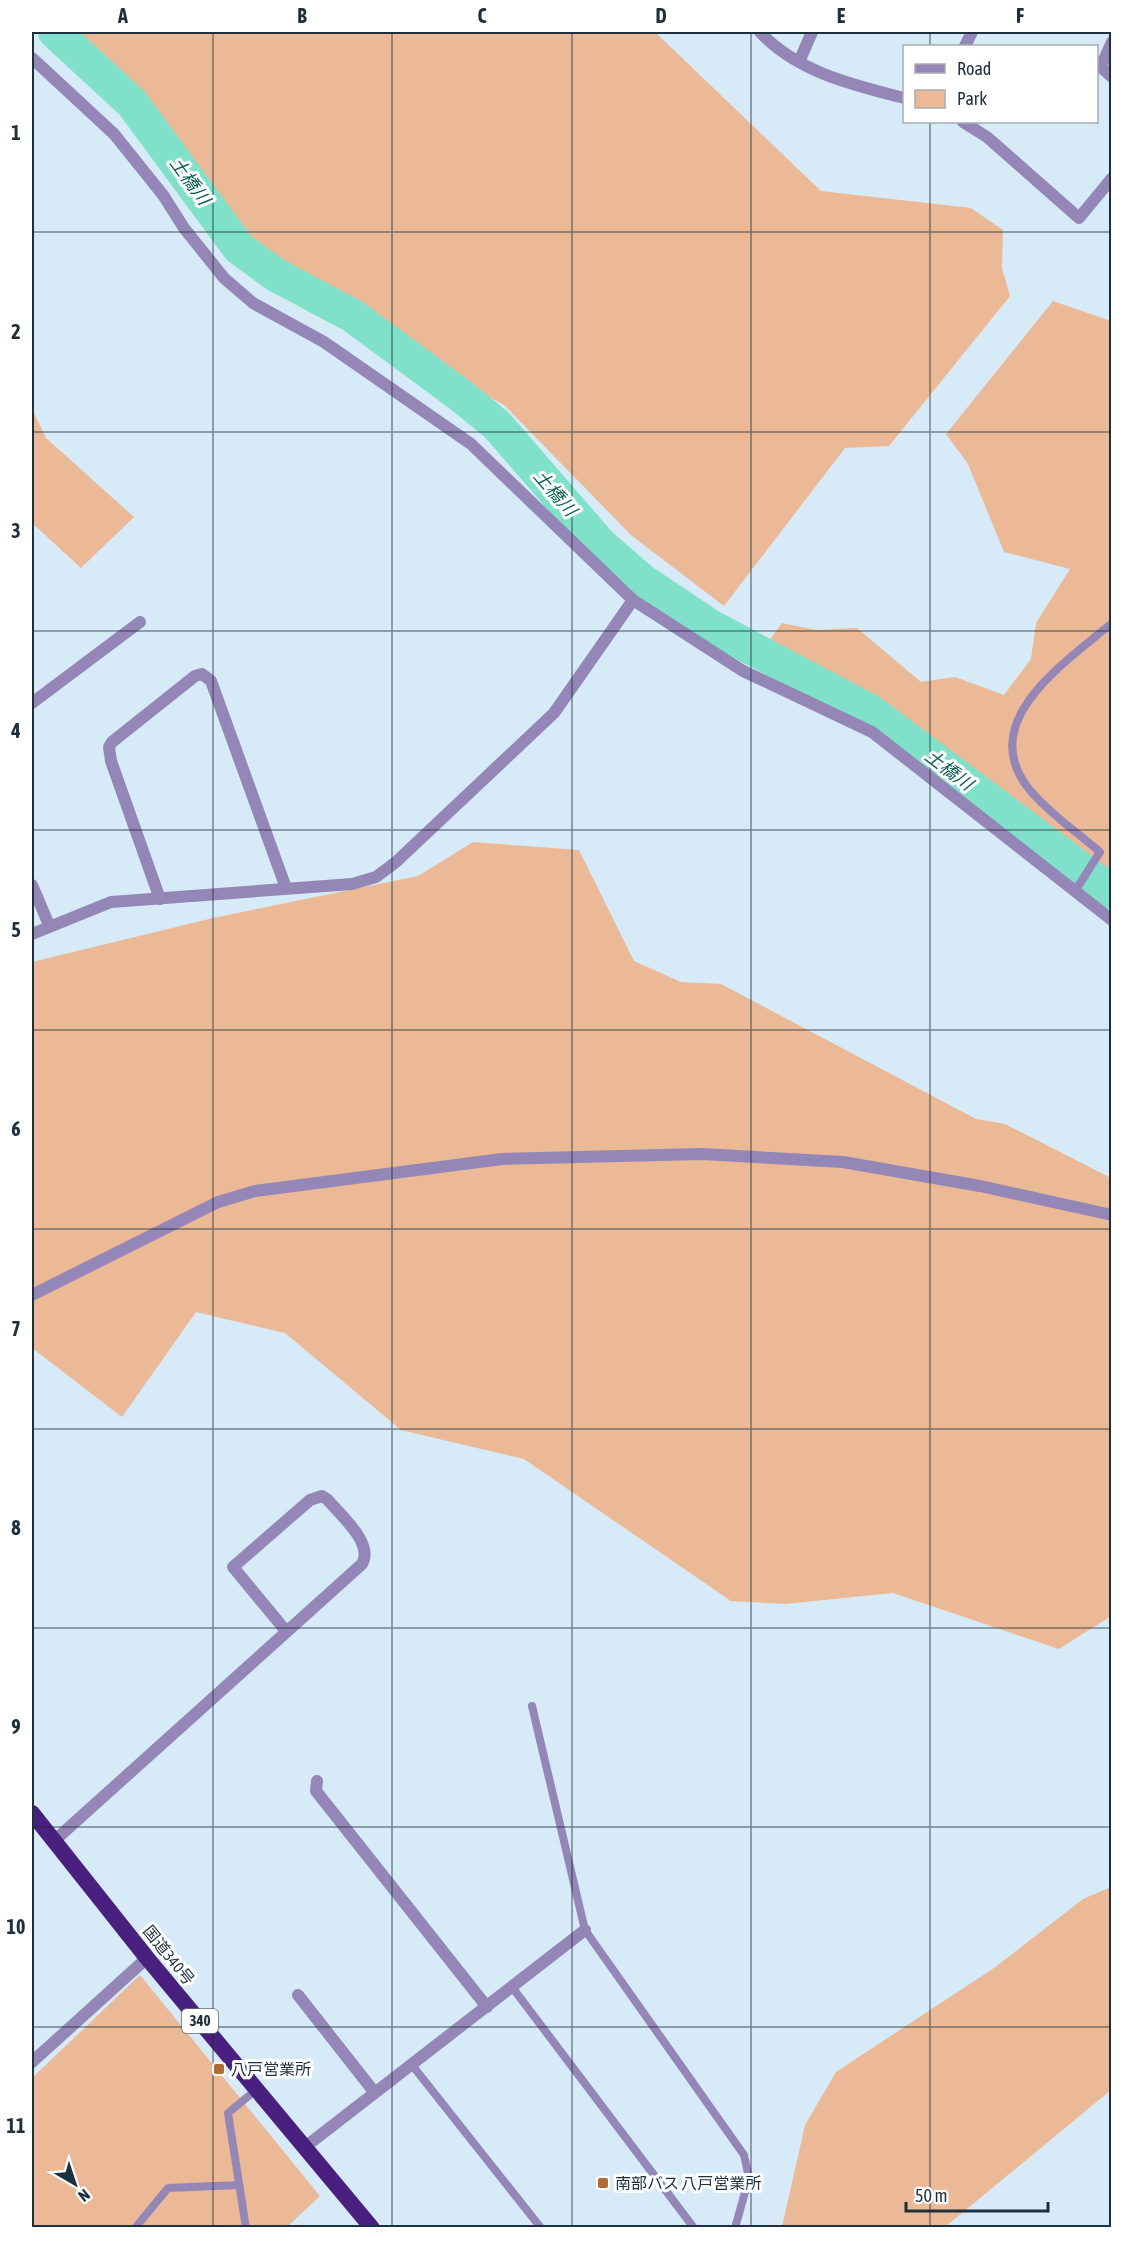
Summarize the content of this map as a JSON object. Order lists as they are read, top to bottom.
{
  "streets": {
    "highway": ["国道340号", "340"]
  },
  "water": ["土橋川"],
  "places": {
    "transit": ["八戸営業所", "南部バス 八戸営業所"]
  },
  "legend": ["Road", "Park"],
  "scale_bar": "50 m",
  "north": "bottom right",
  "grid": {
    "columns": [
      "A",
      "B",
      "C",
      "D",
      "E",
      "F"
    ],
    "rows": [
      "1",
      "2",
      "3",
      "4",
      "5",
      "6",
      "7",
      "8",
      "9",
      "10",
      "11"
    ]
  }
}
